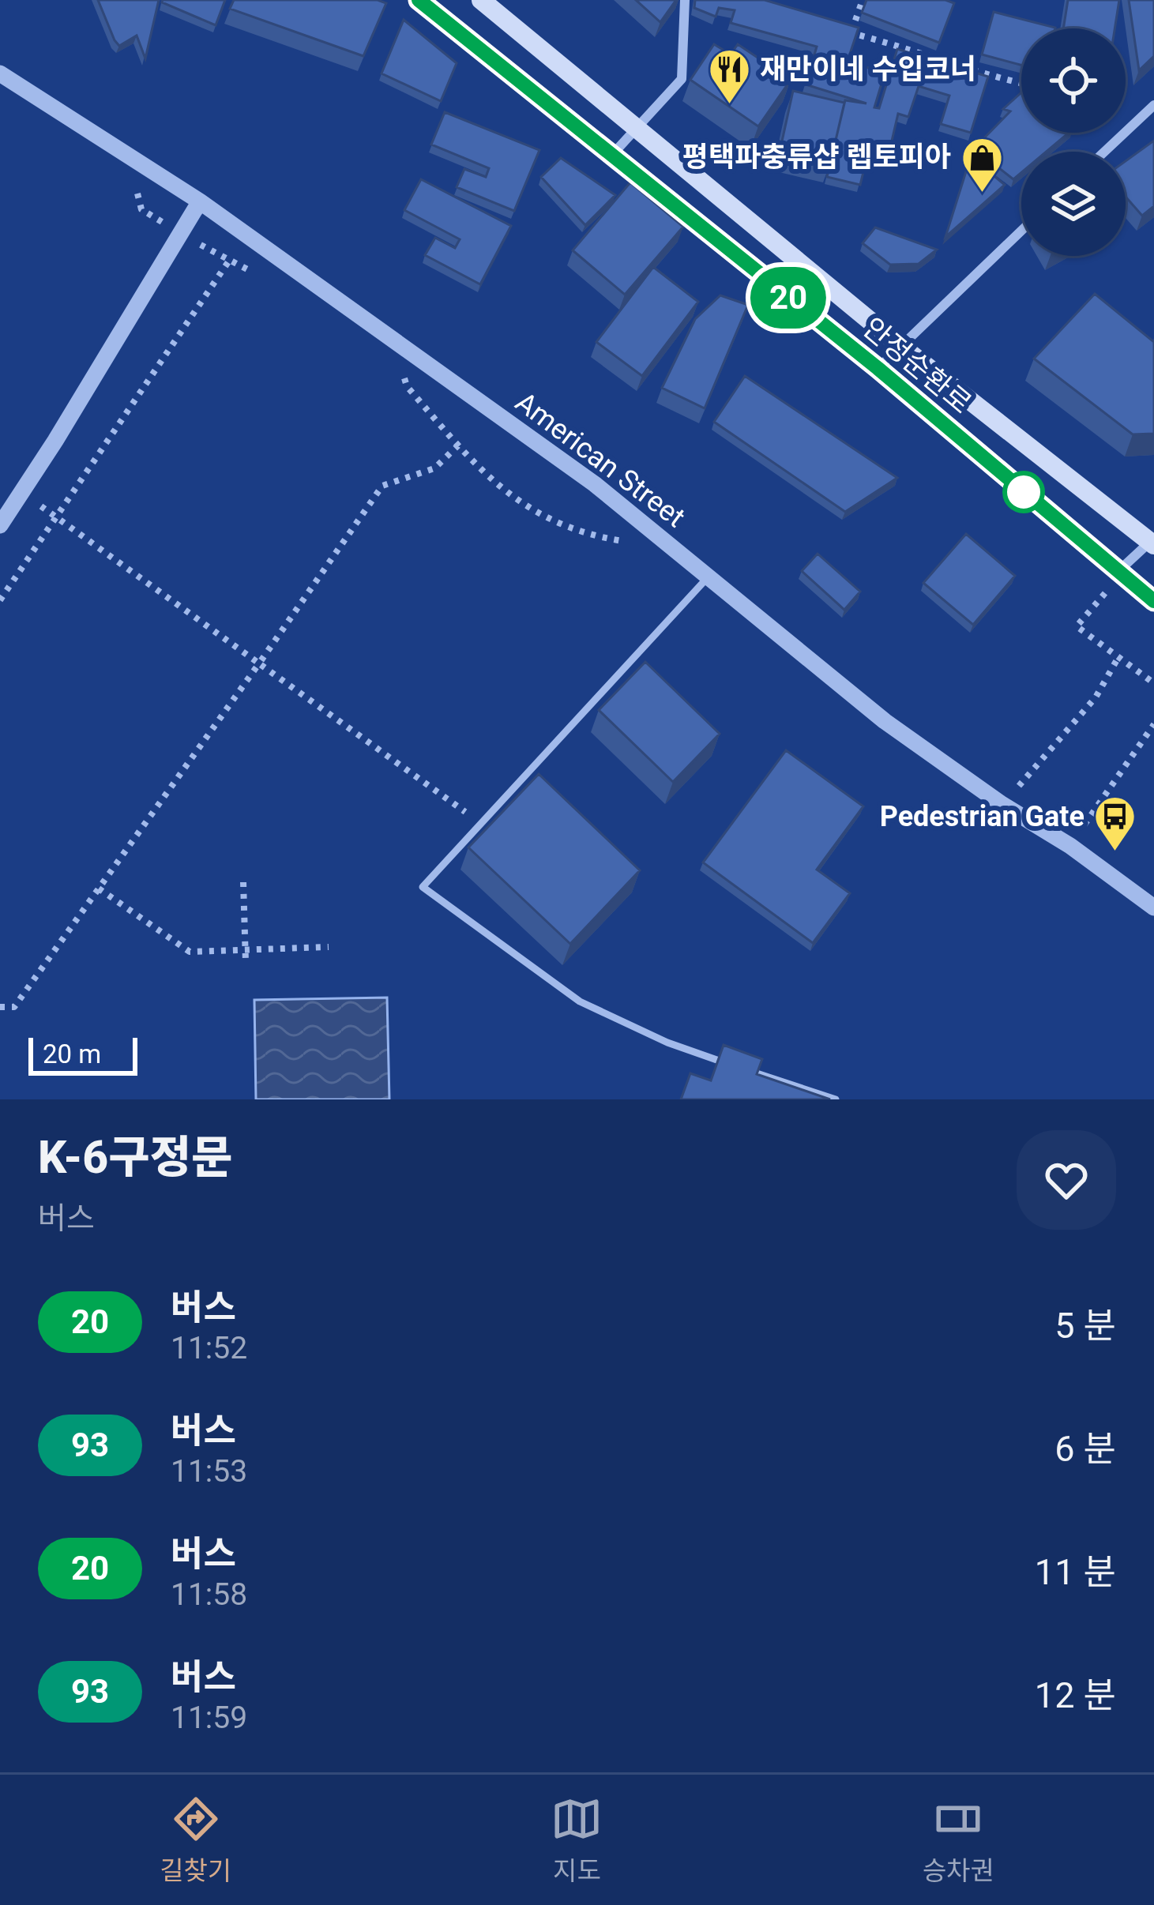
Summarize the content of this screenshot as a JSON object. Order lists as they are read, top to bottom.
{
  "streets": {
    "main road": ["안정순환로"],
    "street": ["American Street"]
  },
  "places": {
    "restaurant": ["재만이네 수입코너"],
    "shop": ["평택파충류샵 렙토피아"],
    "bus stop": ["Pedestrian Gate"]
  },
  "lines": ["bus line 20"],
  "scale_bar": "20 m",
  "page": {
    "on_map": "20",
    "scale": "20 m",
    "heading": ["K-6구정문", "버스"],
    "list": [
      {
        "mark": "20",
        "name": "버스",
        "note": "11:52",
        "value": "5 분"
      },
      {
        "mark": "93",
        "name": "버스",
        "note": "11:53",
        "value": "6 분"
      },
      {
        "mark": "20",
        "name": "버스",
        "note": "11:58",
        "value": "11 분"
      },
      {
        "mark": "93",
        "name": "버스",
        "note": "11:59",
        "value": "12 분"
      }
    ],
    "tabs": ["길찾기", "지도", "승차권"]
  }
}
